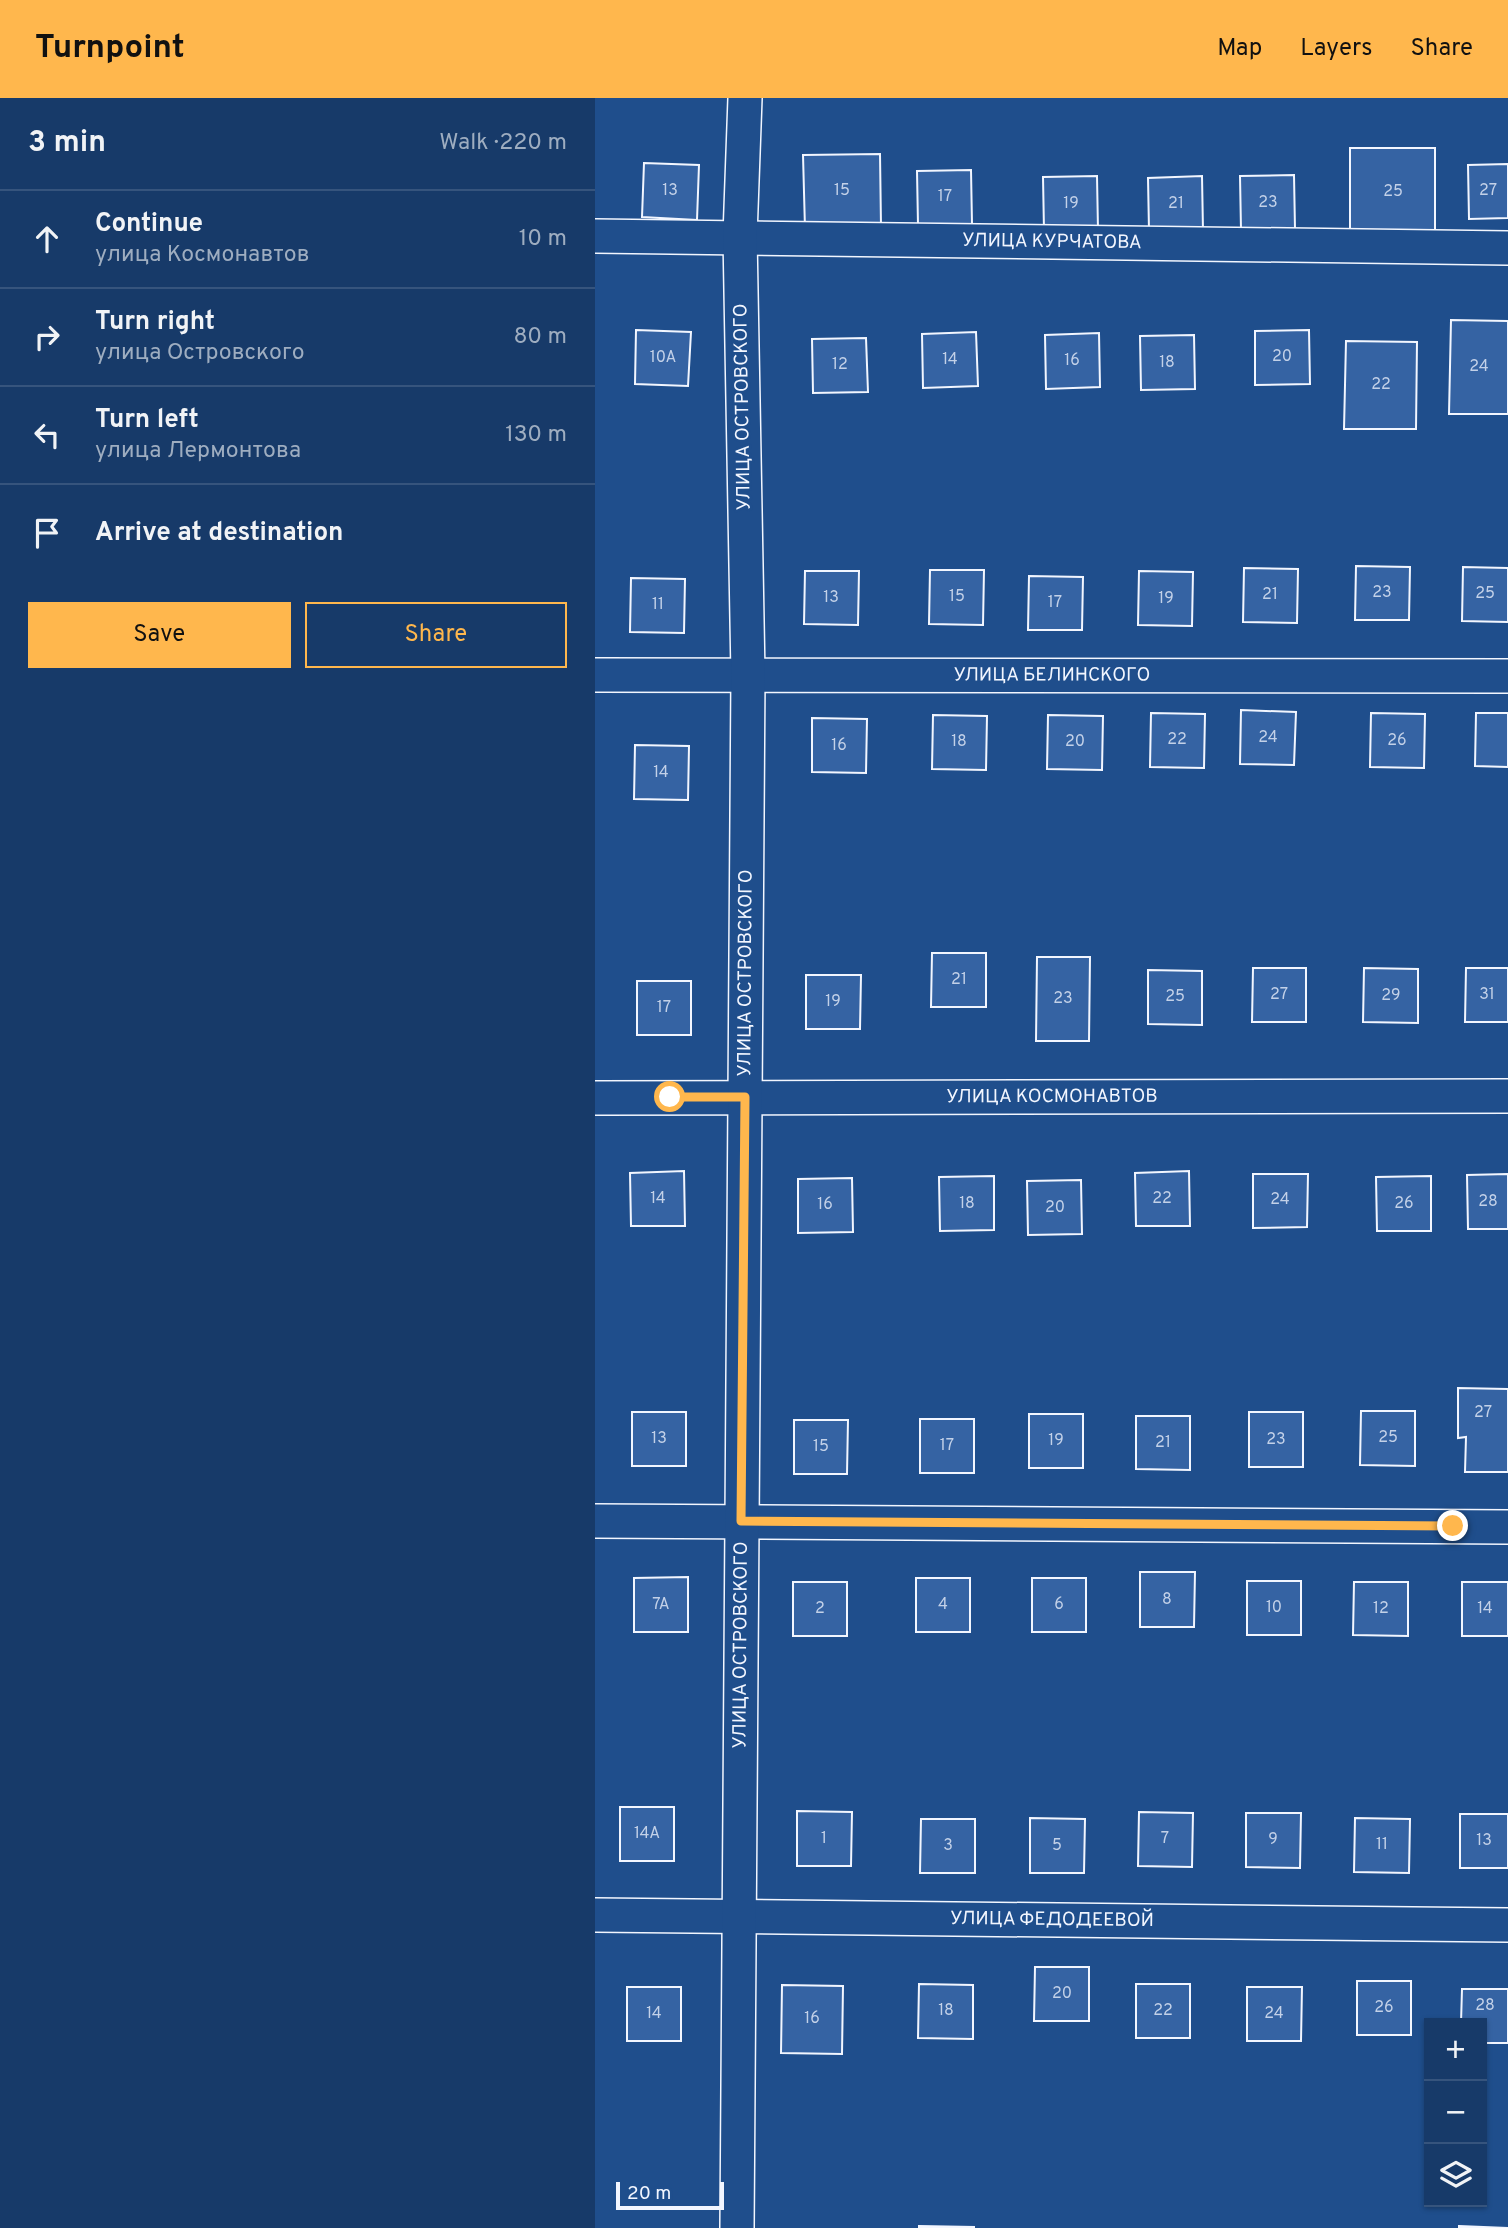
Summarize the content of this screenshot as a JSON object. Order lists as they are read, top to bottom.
{
  "streets": {
    "street": [
      "УЛИЦА КУРЧАТОВА",
      "УЛИЦА ОСТРОВСКОГО",
      "УЛИЦА БЕЛИНСКОГО",
      "УЛИЦА КОСМОНАВТОВ",
      "УЛИЦА ФЕДОДЕЕВОЙ"
    ]
  },
  "crossings": [
    ["УЛИЦА КУРЧАТОВА", "УЛИЦА ОСТРОВСКОГО"],
    ["УЛИЦА ОСТРОВСКОГО", "УЛИЦА БЕЛИНСКОГО"],
    ["УЛИЦА ОСТРОВСКОГО", "УЛИЦА КОСМОНАВТОВ"],
    ["УЛИЦА ОСТРОВСКОГО", "УЛИЦА ФЕДОДЕЕВОЙ"]
  ],
  "house_numbers": [
    "13",
    "15",
    "27",
    "25",
    "17",
    "23",
    "19",
    "21",
    "20",
    "10А",
    "14",
    "16",
    "18",
    "12",
    "24",
    "22",
    "23",
    "25",
    "21",
    "15",
    "13",
    "19",
    "17",
    "11",
    "24",
    "22",
    "26",
    "18",
    "20",
    "16",
    "14",
    "21",
    "27",
    "31",
    "29",
    "25",
    "23",
    "19",
    "17",
    "14",
    "22",
    "24",
    "28",
    "18",
    "26",
    "16",
    "20",
    "27",
    "25",
    "13",
    "23",
    "19",
    "21",
    "17",
    "15",
    "8",
    "7А",
    "4",
    "6",
    "10",
    "2",
    "12",
    "14",
    "14А",
    "1",
    "7",
    "9",
    "13",
    "11",
    "3",
    "5",
    "20",
    "28",
    "26",
    "18",
    "22",
    "14",
    "24",
    "16"
  ],
  "scale_bar": "20 m",
  "page": {
    "header": "Turnpoint",
    "nav": ["Map", "Layers", "Share"],
    "heading": ["3 min", "Walk · 220 m"],
    "list": [
      ["Continue", "улица Космонавтов", "10 m"],
      ["Turn right", "улица Островского", "80 m"],
      ["Turn left", "улица Лермонтова", "130 m"],
      "Arrive at destination"
    ],
    "buttons": ["Save", "Share"],
    "map_buttons": ["+", "−"],
    "scale": "20 m"
  }
}
